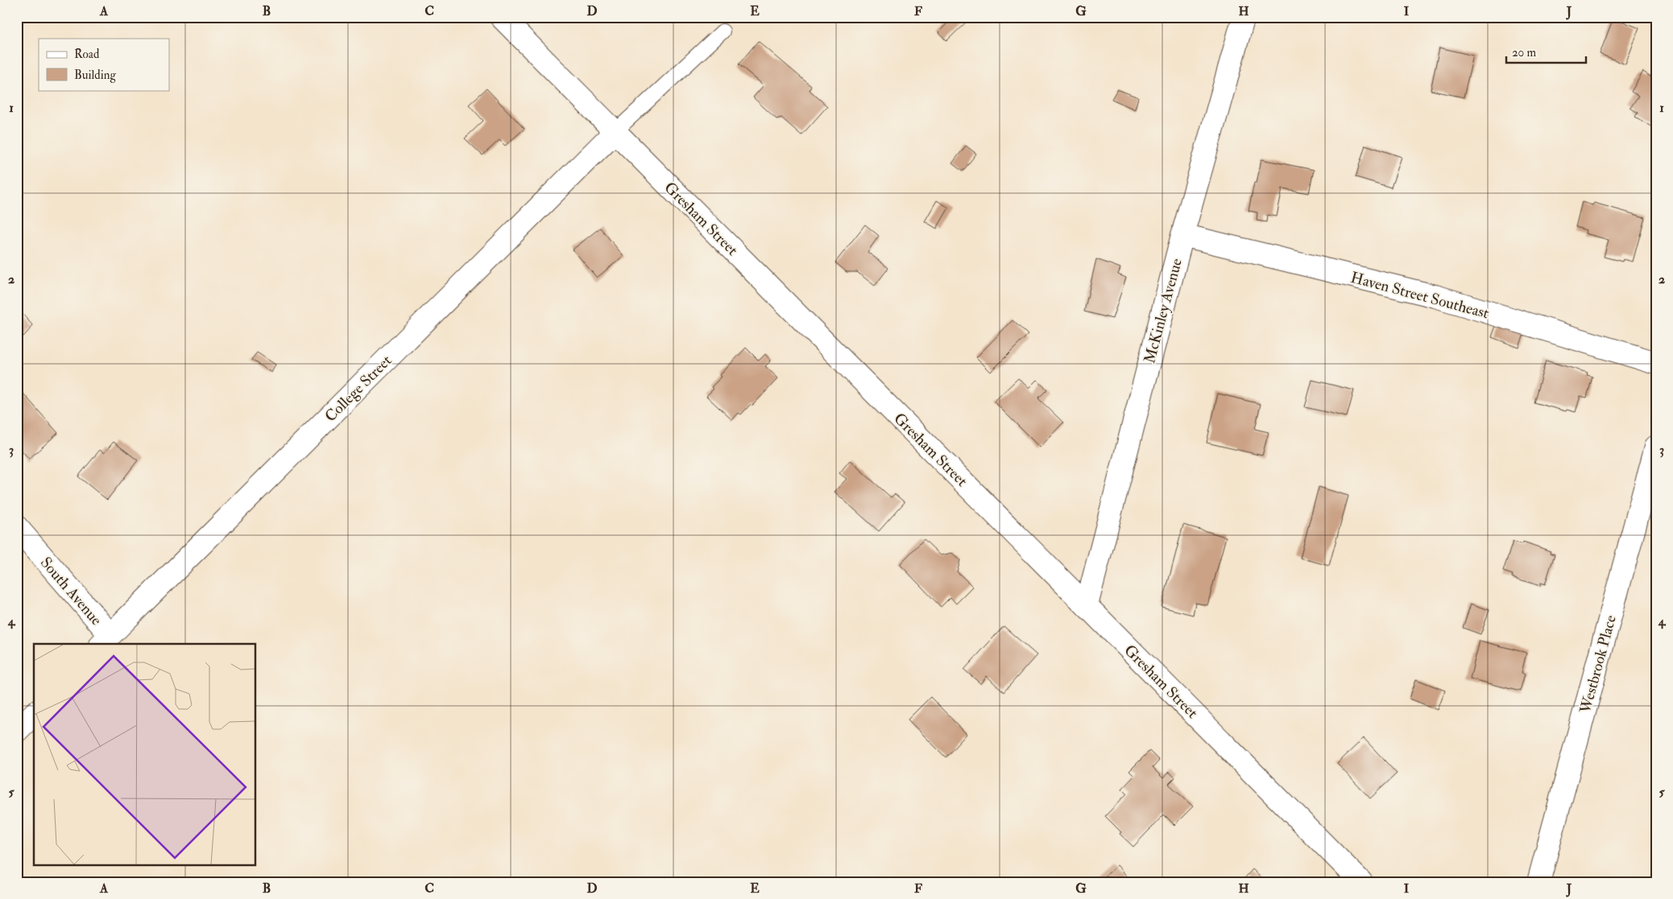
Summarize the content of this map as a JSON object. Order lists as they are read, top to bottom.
{
  "streets": {
    "street": [
      "Gresham Street",
      "Haven Street Southeast",
      "McKinley Avenue",
      "College Street",
      "South Avenue",
      "Westbrook Place"
    ]
  },
  "crossings": [
    ["Gresham Street", "McKinley Avenue"],
    ["Gresham Street", "College Street"],
    ["Haven Street Southeast", "McKinley Avenue"],
    ["College Street", "South Avenue"]
  ],
  "legend": ["Road", "Building"],
  "scale_bar": "20 m",
  "grid": {
    "columns": [
      "A",
      "B",
      "C",
      "D",
      "E",
      "F",
      "G",
      "H",
      "I",
      "J"
    ],
    "rows": [
      "1",
      "2",
      "3",
      "4",
      "5"
    ]
  }
}
